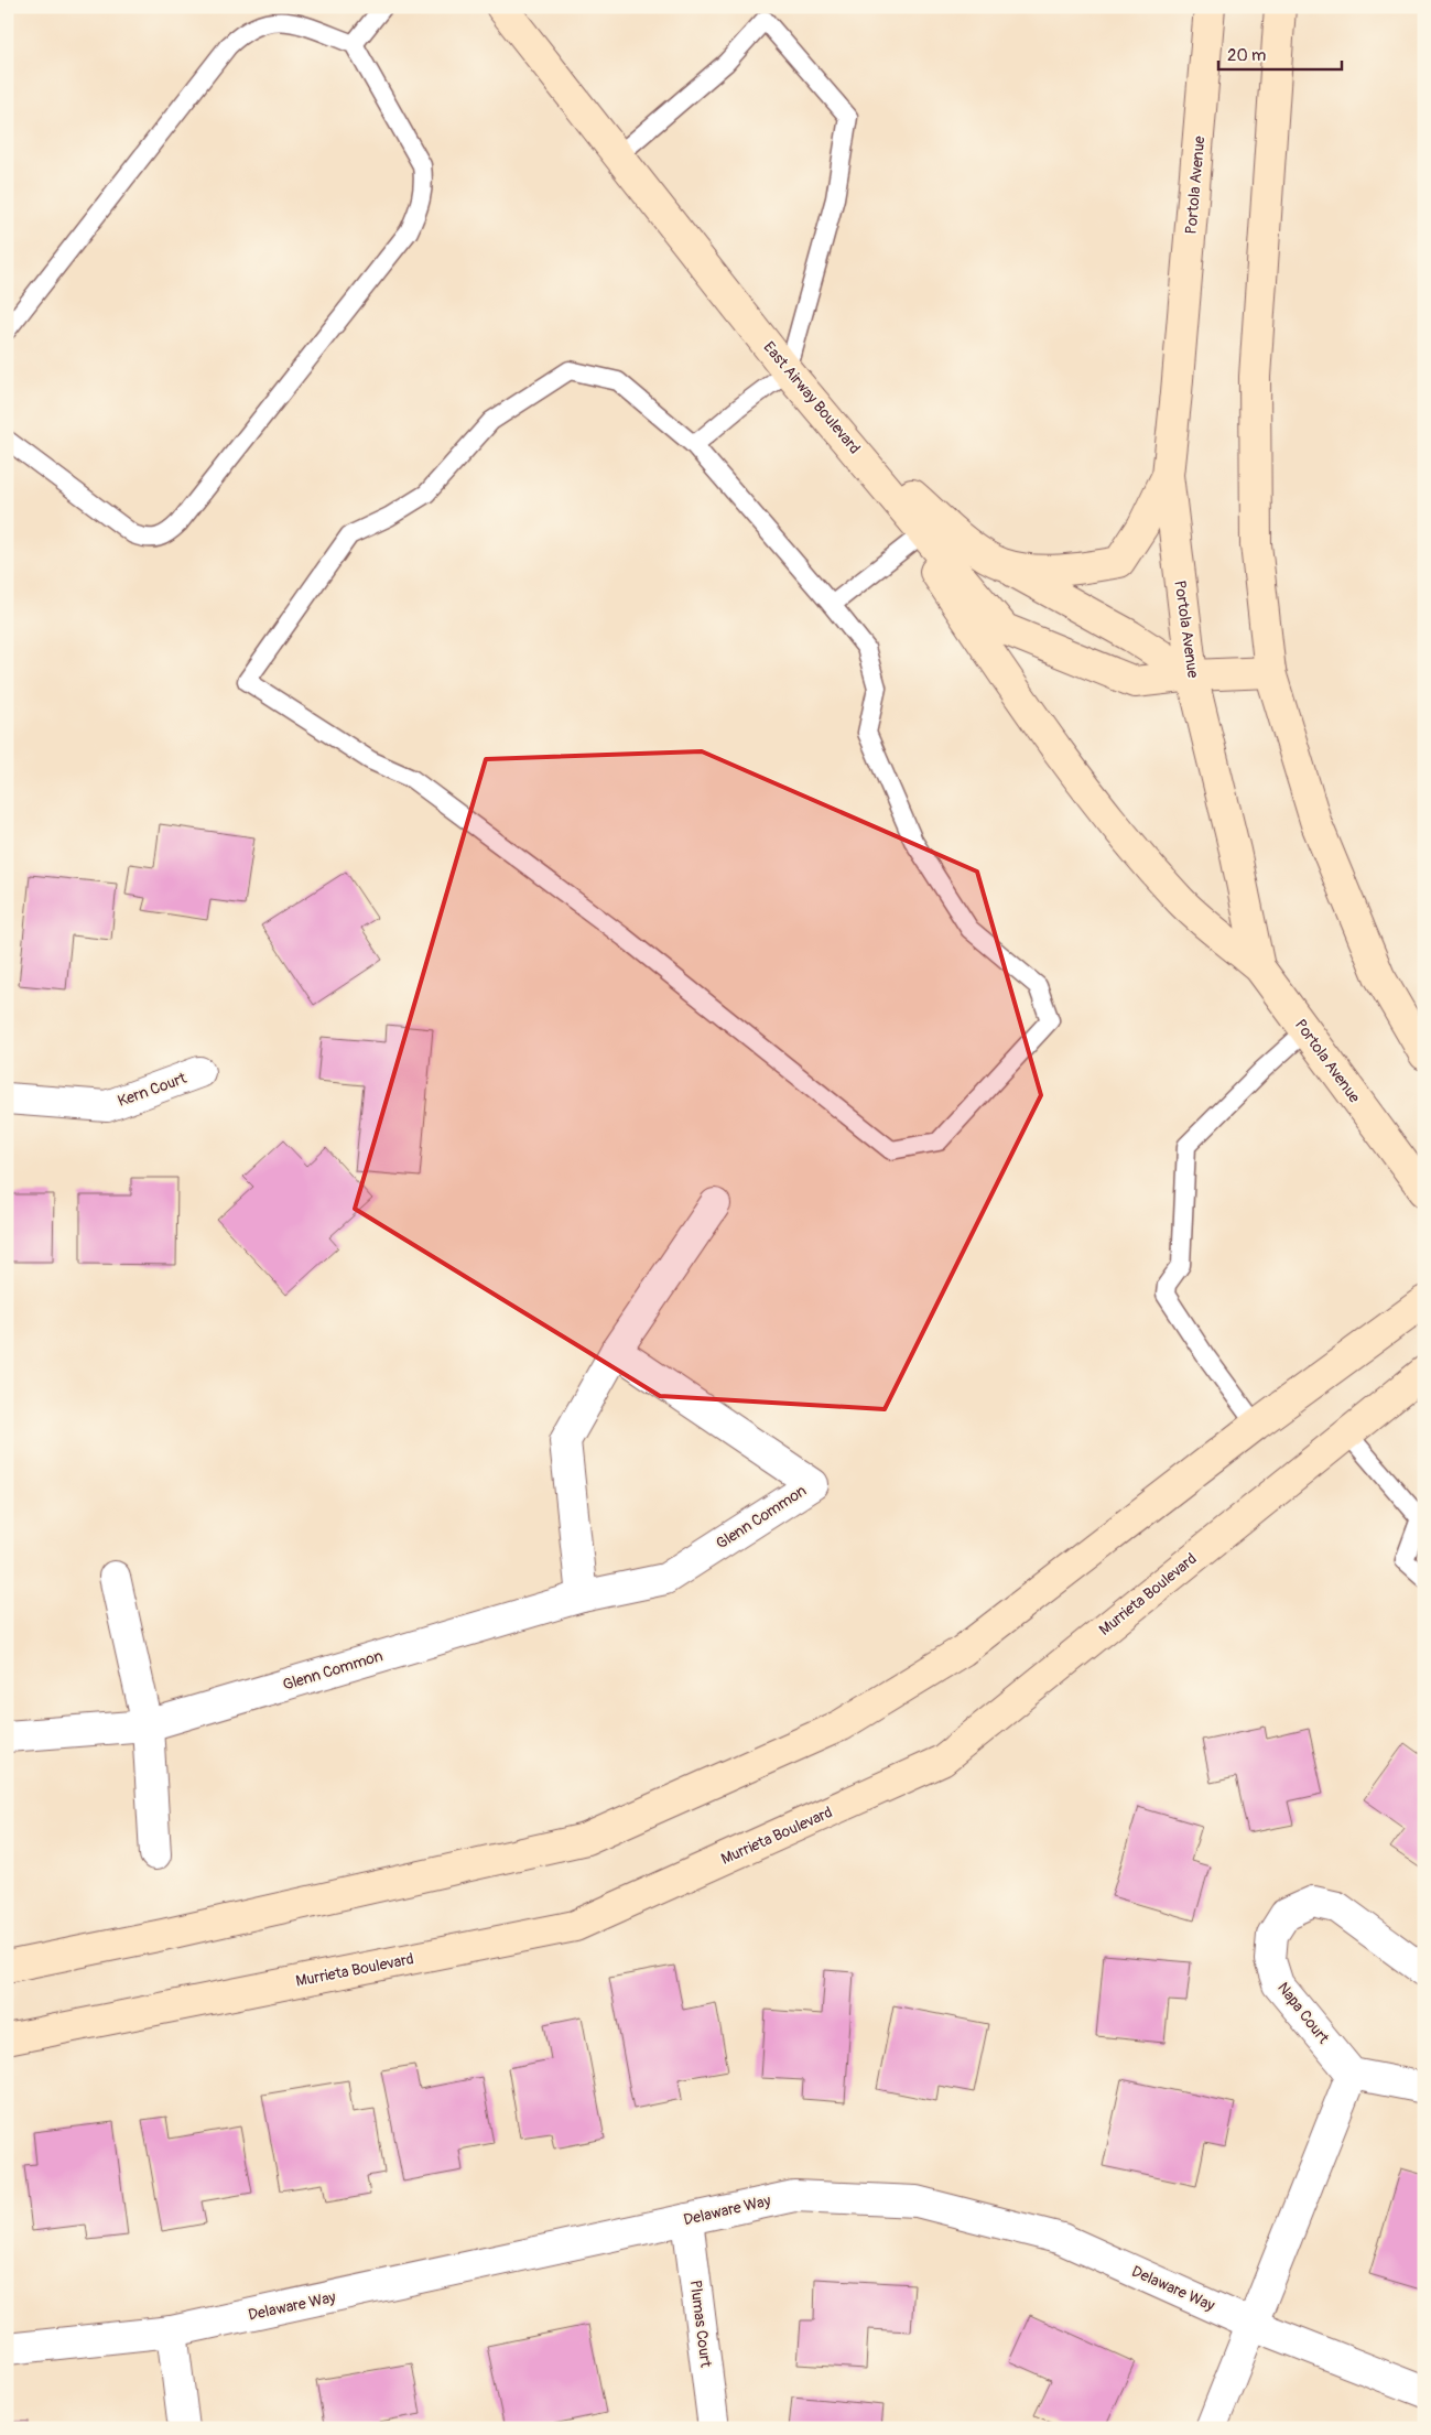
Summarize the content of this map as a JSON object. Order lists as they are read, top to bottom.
{
  "streets": {
    "main road": ["Portola Avenue", "East Airway Boulevard", "Murrieta Boulevard"],
    "street": [
      "Kern Court",
      "Glenn Common",
      "Napa Court",
      "Delaware Way",
      "Plumas Court"
    ]
  },
  "crossings": [
    ["Delaware Way", "Plumas Court"]
  ],
  "scale_bar": "20 m"
}
